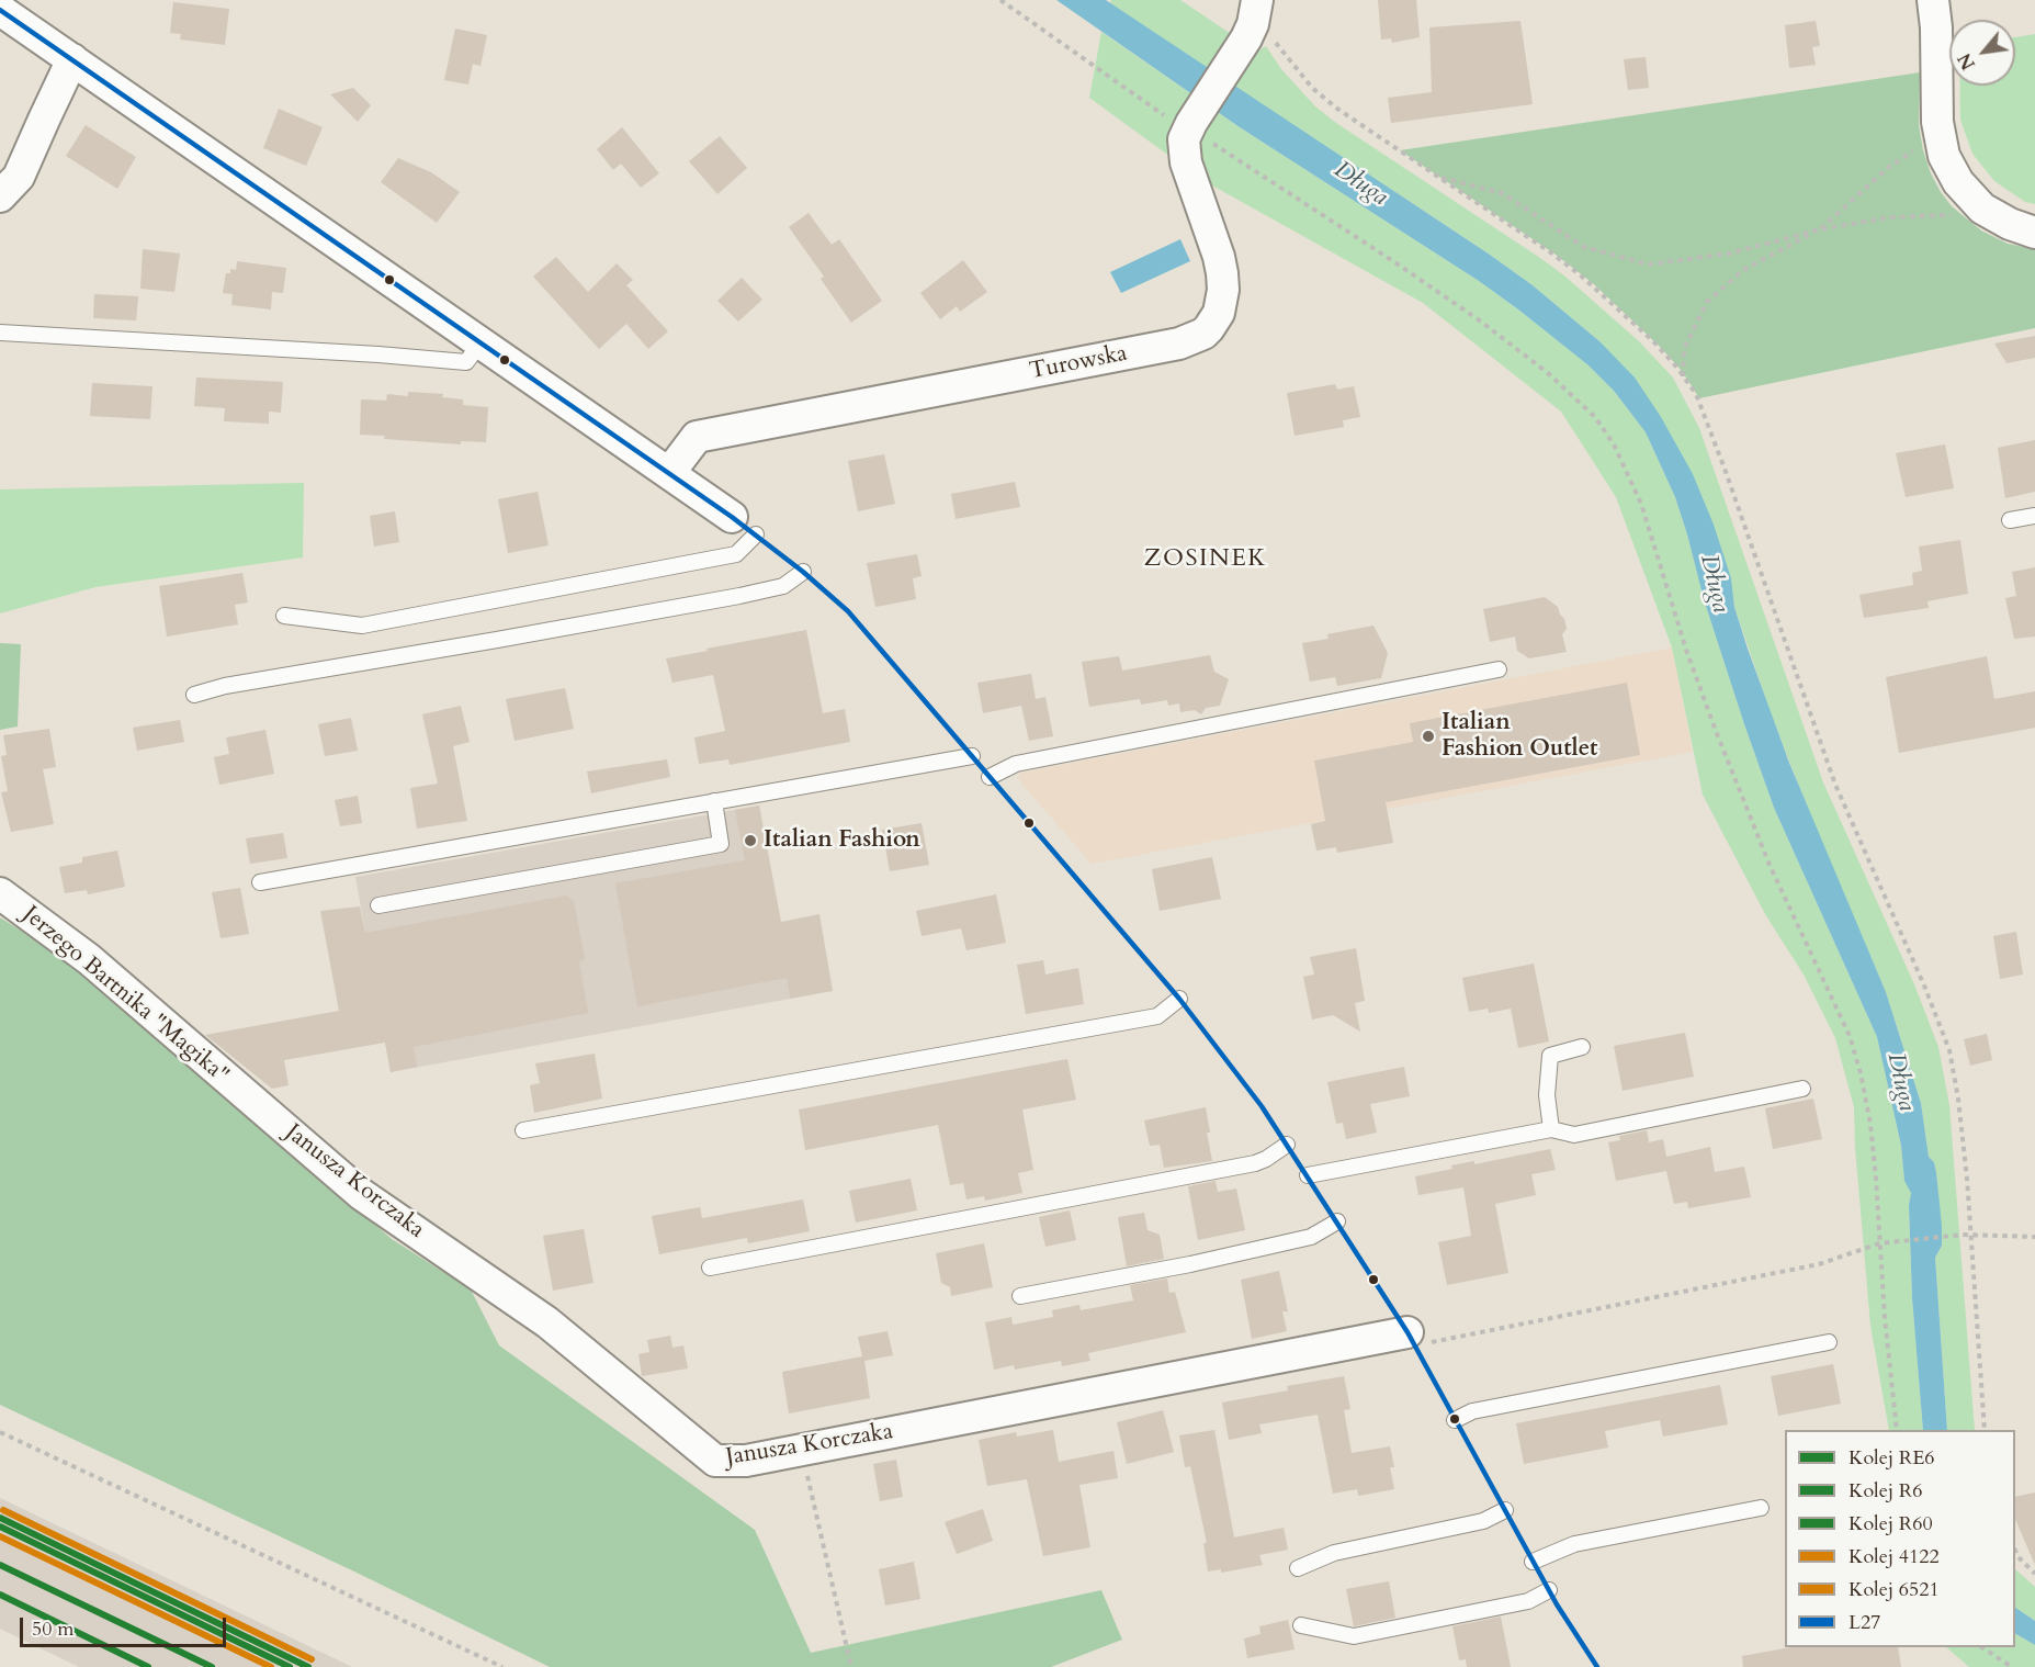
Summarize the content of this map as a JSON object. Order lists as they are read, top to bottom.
{
  "streets": {
    "street": ["Turowska", "Jerzego Bartnika \"Magika\"", "Janusza Korczaka"]
  },
  "crossings": [
    ["Jerzego Bartnika \"Magika\"", "Janusza Korczaka"]
  ],
  "districts": ["ZOSINEK"],
  "water": ["Długa"],
  "places": ["Italian Fashion Outlet", "Italian Fashion"],
  "lines": [
    "transit line L27",
    "rail line 4122",
    "rail line RE6",
    "rail line R6",
    "rail line 6521",
    "rail line R60"
  ],
  "legend": [
    "Kolej RE6",
    "Kolej R6",
    "Kolej R60",
    "Kolej 4122",
    "Kolej 6521",
    "L27"
  ],
  "scale_bar": "50 m",
  "north": "bottom left"
}
